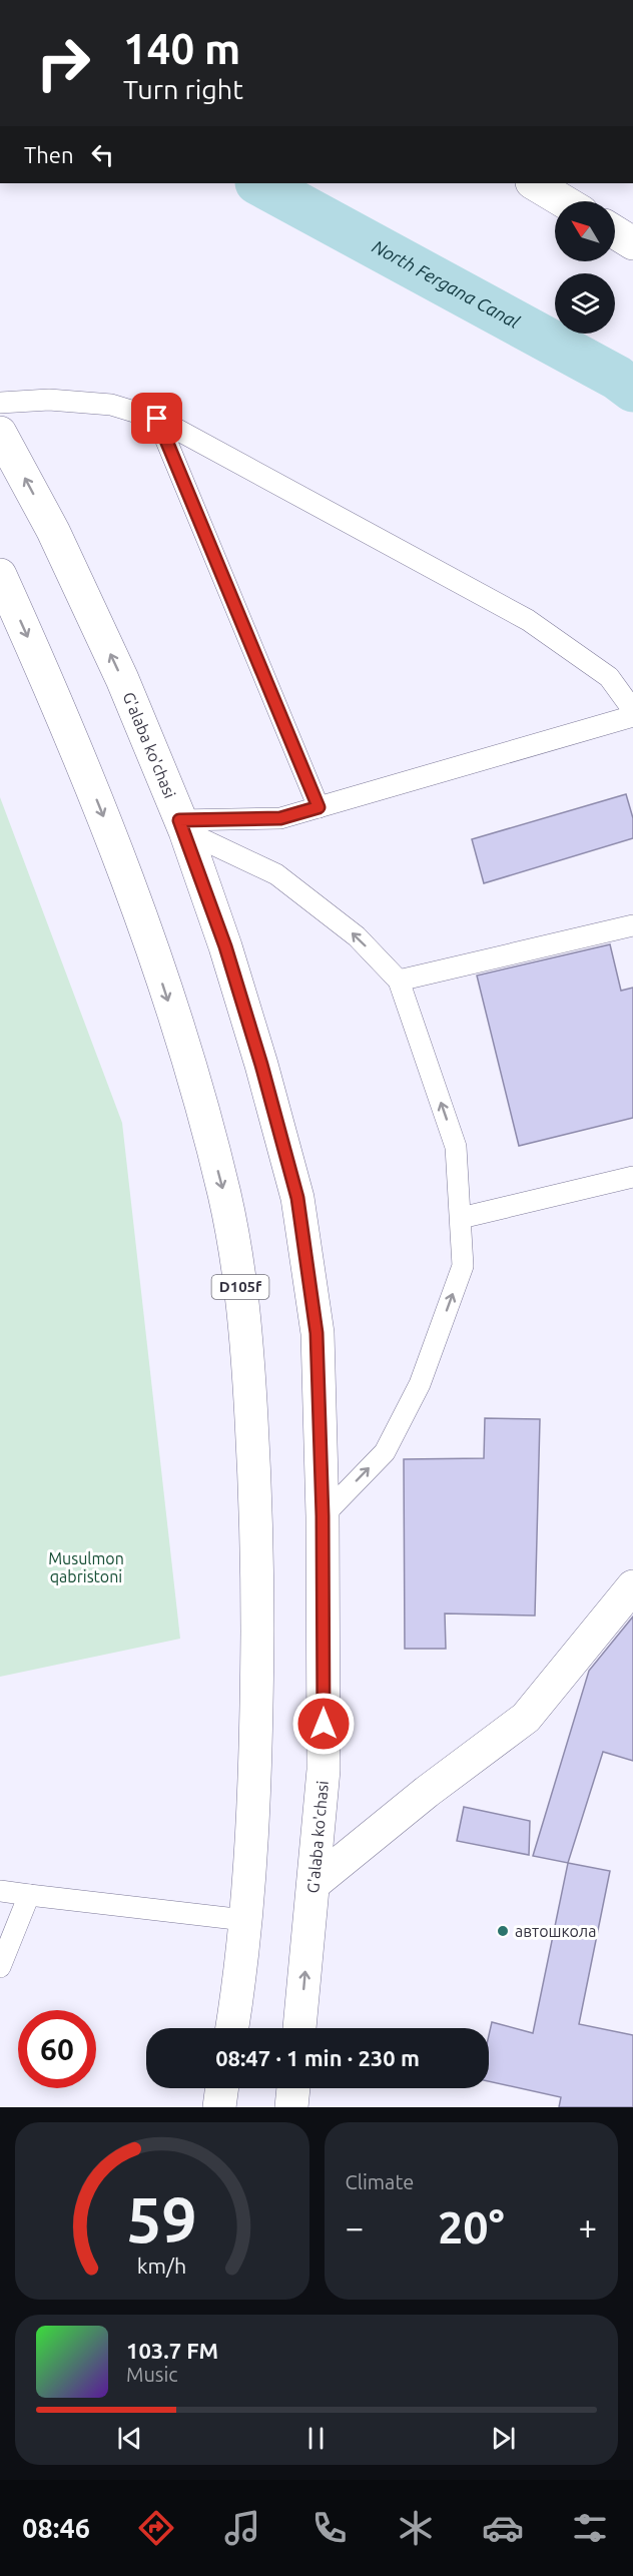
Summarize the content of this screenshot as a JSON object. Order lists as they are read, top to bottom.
{
  "streets": {
    "main road": ["G'alaba ko'chasi", "D105f"]
  },
  "water": ["North Fergana Canal"],
  "parks": ["Musulmon qabristoni"],
  "places": ["автошкола"],
  "north": "top left",
  "page": {
    "turn": ["140 m", "Turn right"],
    "then": "Then",
    "limit": "60",
    "trip": "08:47 · 1 min · 230 m",
    "tile": "Climate",
    "heat": ["−", "20°", "+"],
    "song": ["103.7 FM", "Music"],
    "tabs": "08:46",
    "gauge": ["59", "km/h"]
  }
}
